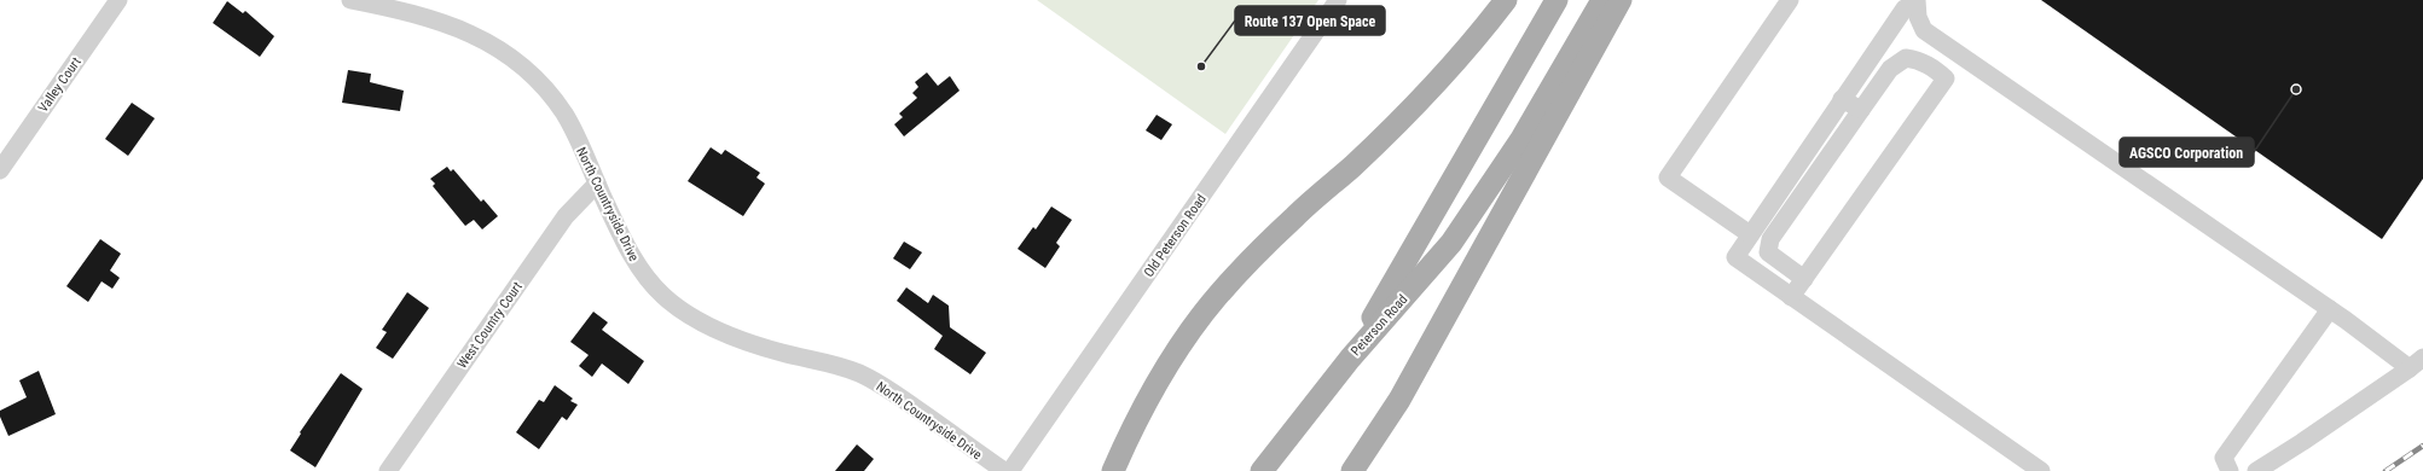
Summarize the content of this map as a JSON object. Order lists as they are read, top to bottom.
{
  "streets": {
    "main road": ["Peterson Road"],
    "street": [
      "Valley Court",
      "North Countryside Drive",
      "Old Peterson Road",
      "West Country Court"
    ]
  },
  "crossings": [
    ["North Countryside Drive", "West Country Court"]
  ],
  "places": ["Route 137 Open Space", "AGSCO Corporation"]
}
